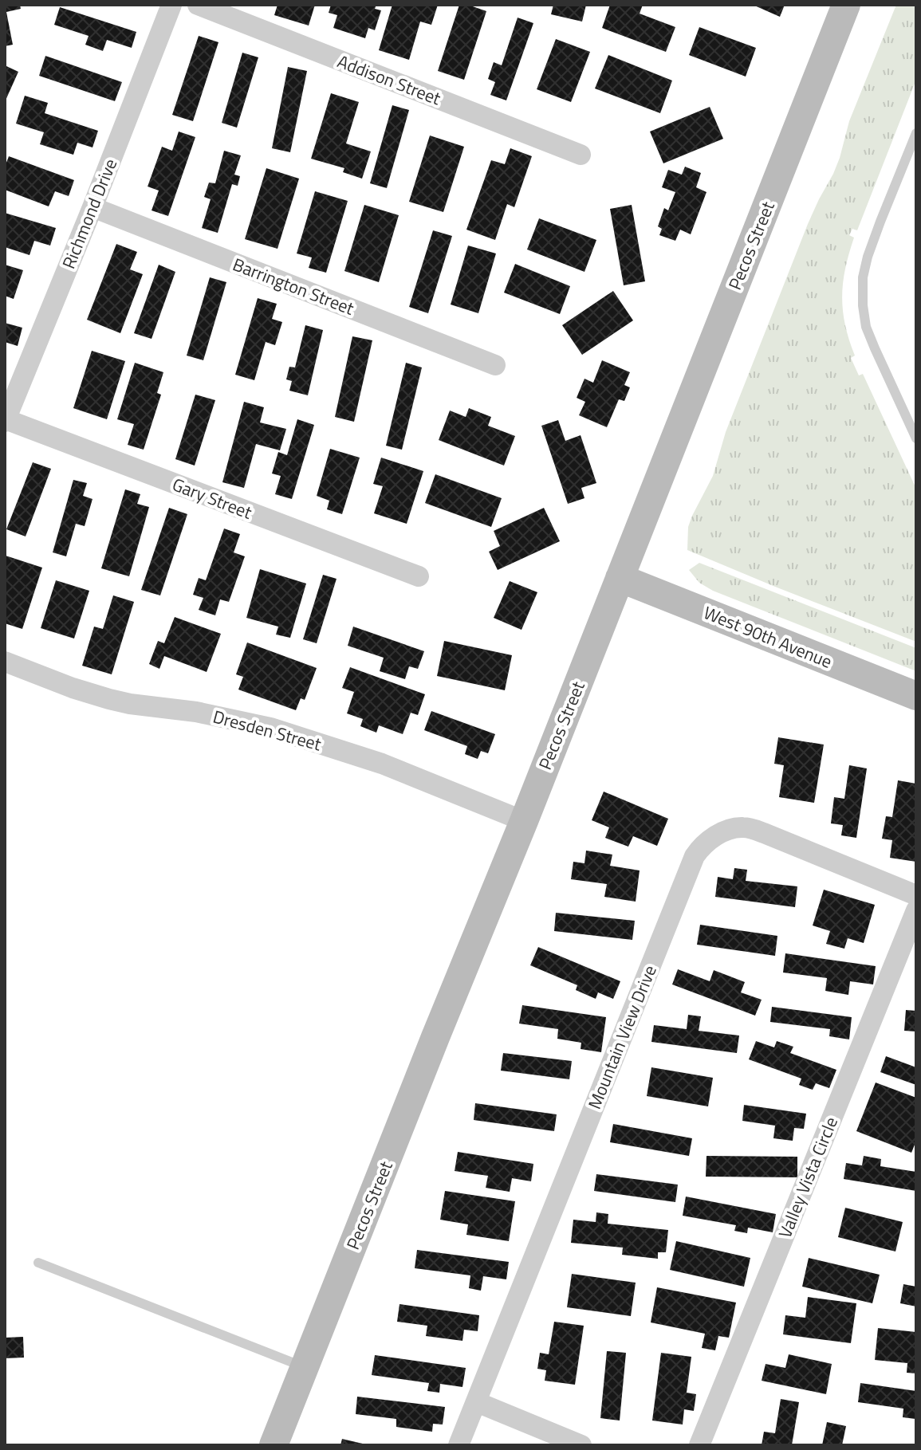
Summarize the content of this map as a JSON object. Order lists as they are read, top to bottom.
{
  "streets": {
    "main road": ["Pecos Street", "West 90th Avenue"],
    "street": [
      "Addison Street",
      "Richmond Drive",
      "Barrington Street",
      "Gary Street",
      "Dresden Street",
      "Mountain View Drive",
      "Valley Vista Circle"
    ]
  },
  "crossings": [
    ["Richmond Drive", "Barrington Street"],
    ["Richmond Drive", "Gary Street"],
    ["Pecos Street", "West 90th Avenue"],
    ["Pecos Street", "Dresden Street"]
  ]
}
